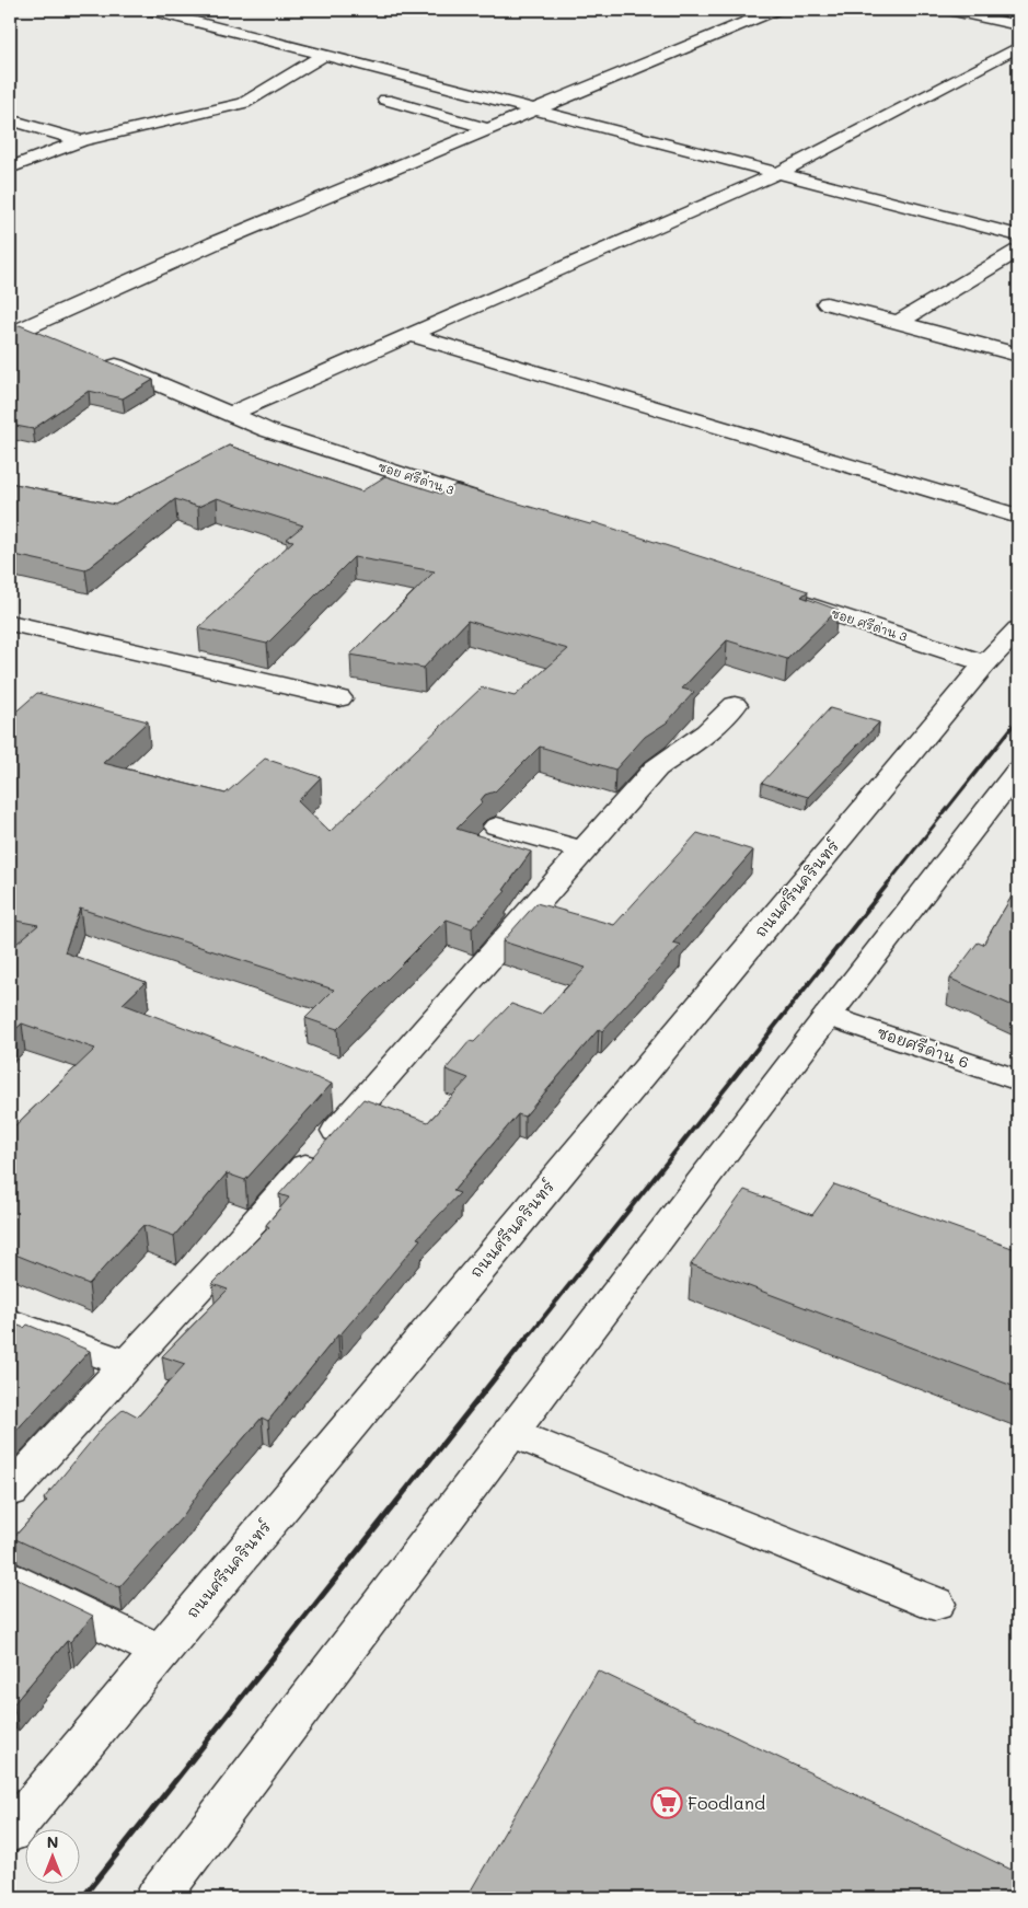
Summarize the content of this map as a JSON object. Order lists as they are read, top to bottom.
{
  "streets": {
    "street": ["ซอย ศรีด่าน 3", "ถนนศรีนครินทร์", "ซอยศรีด่าน 6"]
  },
  "crossings": [
    ["ซอย ศรีด่าน 3", "ถนนศรีนครินทร์"]
  ],
  "places": {
    "supermarket": ["Foodland"]
  },
  "north": "top"
}
